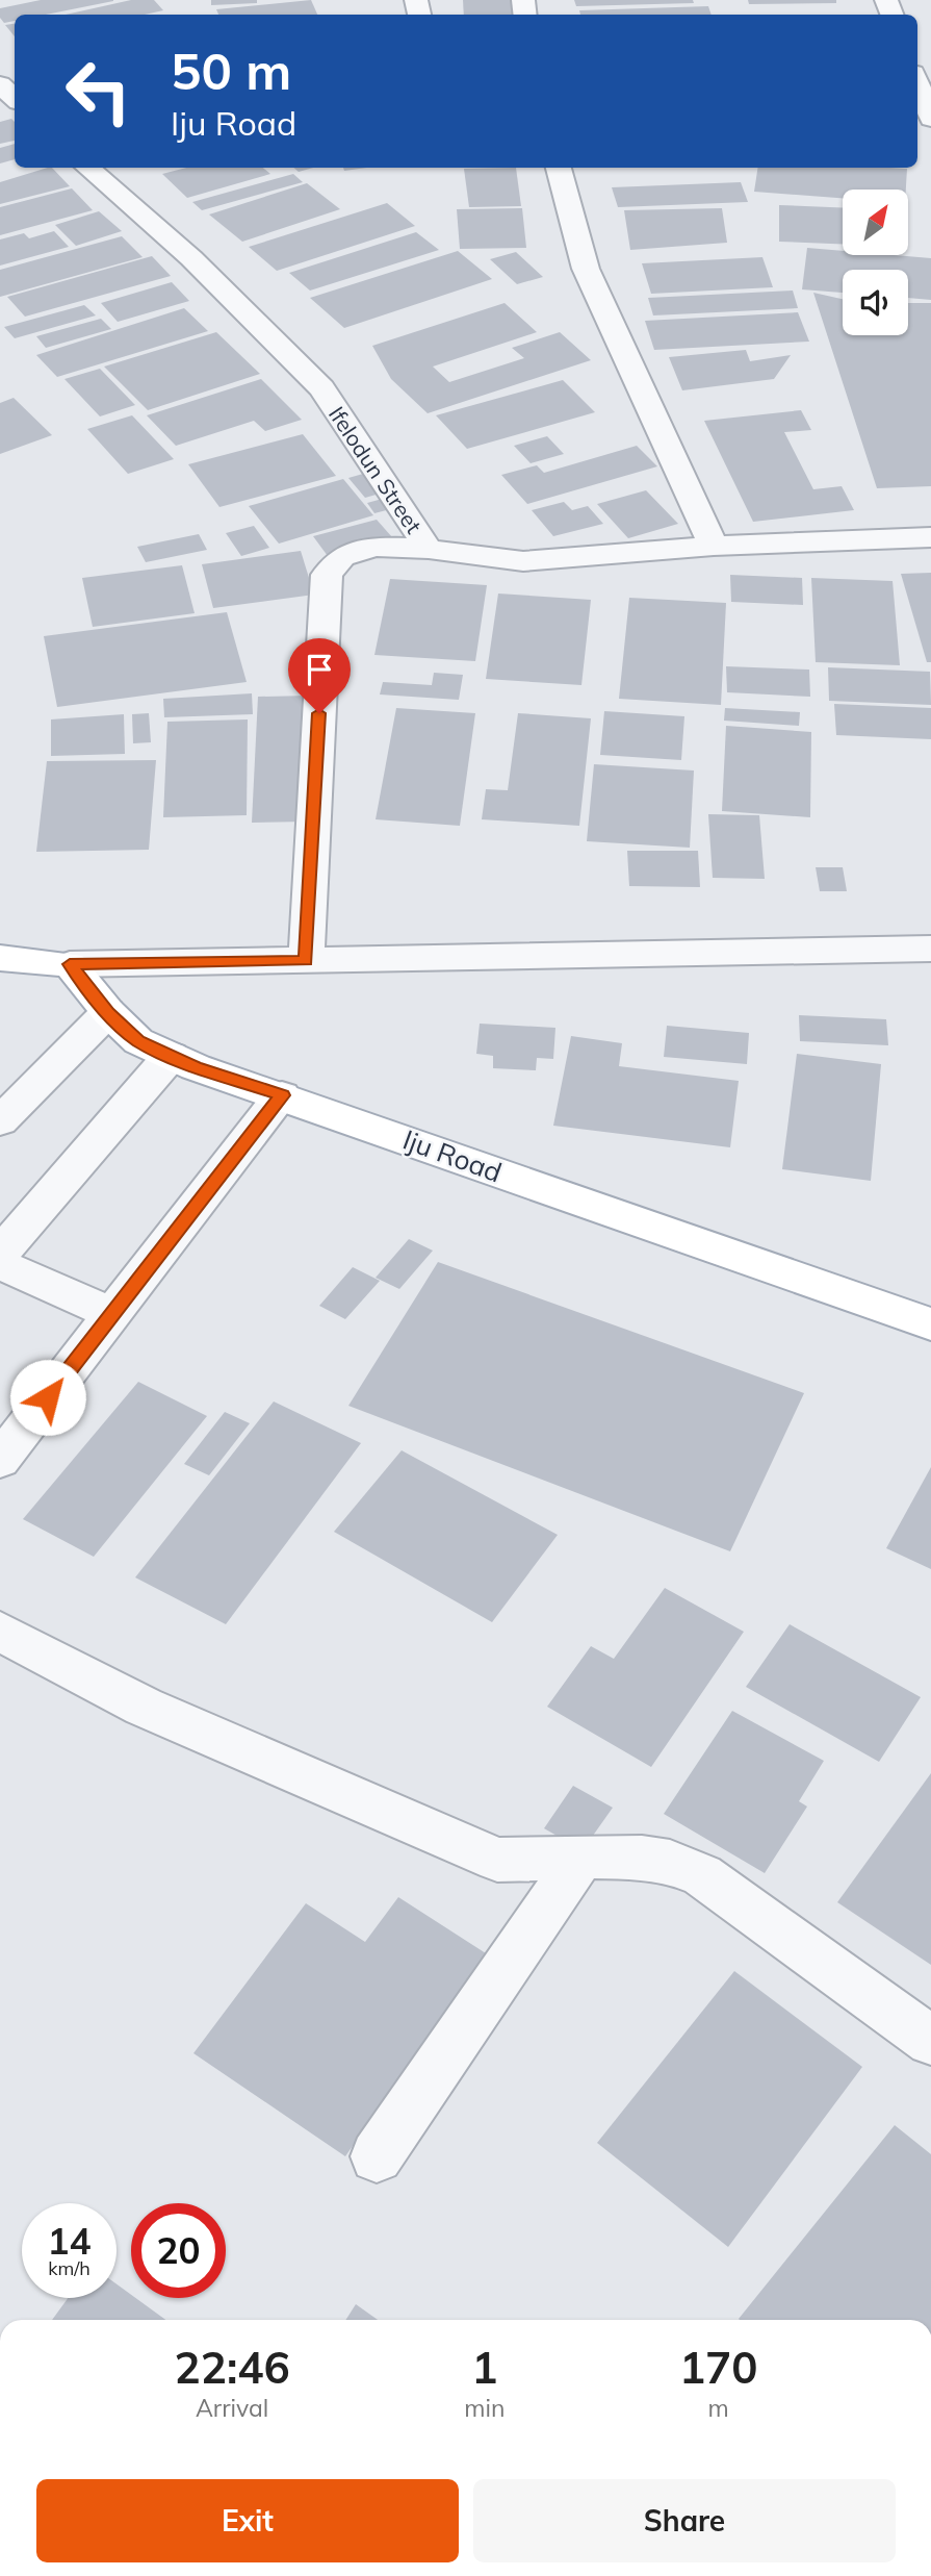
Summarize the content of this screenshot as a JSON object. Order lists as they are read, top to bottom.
{
  "streets": {
    "main road": ["Iju Road"],
    "street": ["Ifelodun Street"]
  },
  "north": "top right",
  "page": {
    "turn": ["50 m", "Iju Road"],
    "speed": "14 km/h",
    "limit": "20",
    "eta": [
      "22:46",
      "Arrival",
      "1",
      "min",
      "170",
      "m"
    ],
    "buttons": ["Exit", "Share"]
  }
}
